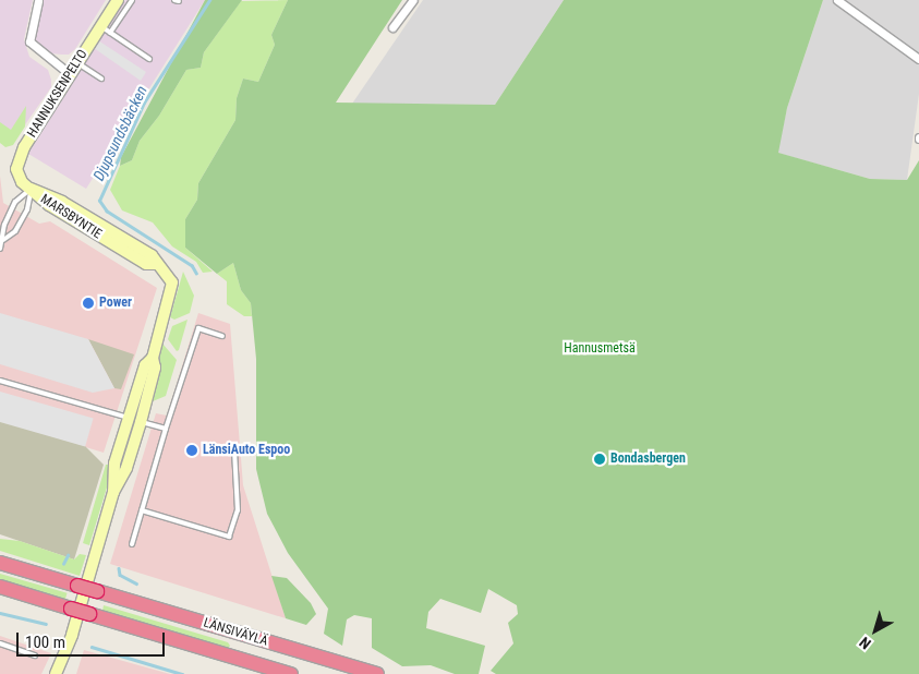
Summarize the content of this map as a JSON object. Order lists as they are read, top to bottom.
{
  "streets": {
    "highway": ["LÄNSIVÄYLÄ"],
    "main road": ["HANNUKSENPELTO", "MARSBYNTIE"]
  },
  "crossings": [
    ["HANNUKSENPELTO", "MARSBYNTIE"]
  ],
  "water": ["Djupsundsbäcken"],
  "parks": ["Hannusmetsä"],
  "places": ["Power", "LänsiAuto Espoo", "Bondasbergen"],
  "scale_bar": "100 m",
  "north": "bottom left"
}
